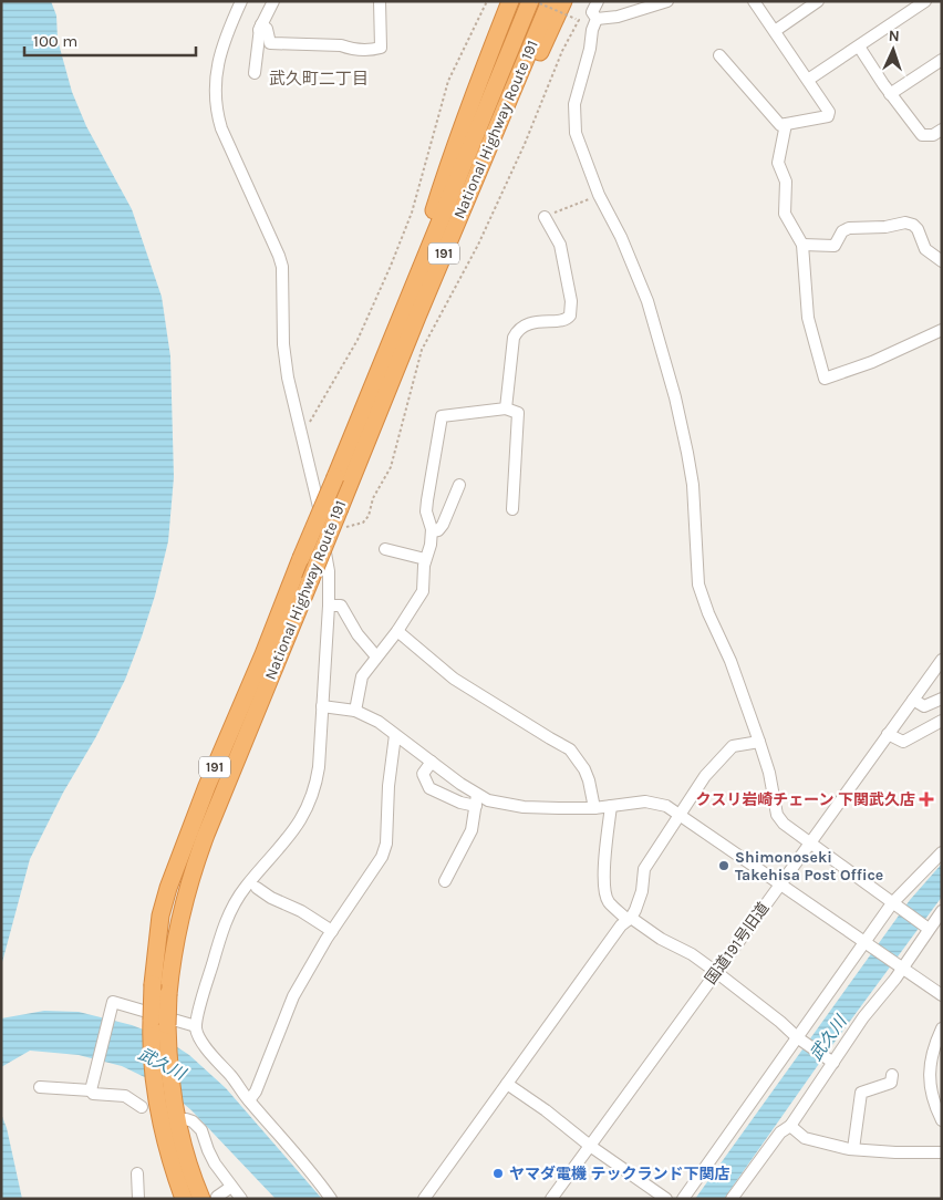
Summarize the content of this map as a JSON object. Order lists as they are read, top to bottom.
{
  "streets": {
    "highway": ["National Highway Route 191", "191"],
    "street": ["国道191号旧道"]
  },
  "districts": ["武久町二丁目"],
  "water": ["武久川"],
  "places": {
    "health": ["クスリ岩崎チェーン 下関武久店"],
    "other": ["Shimonoseki Takehisa Post Office", "ヤマダ電機 テックランド下関店"]
  },
  "scale_bar": "100 m",
  "north": "top"
}
